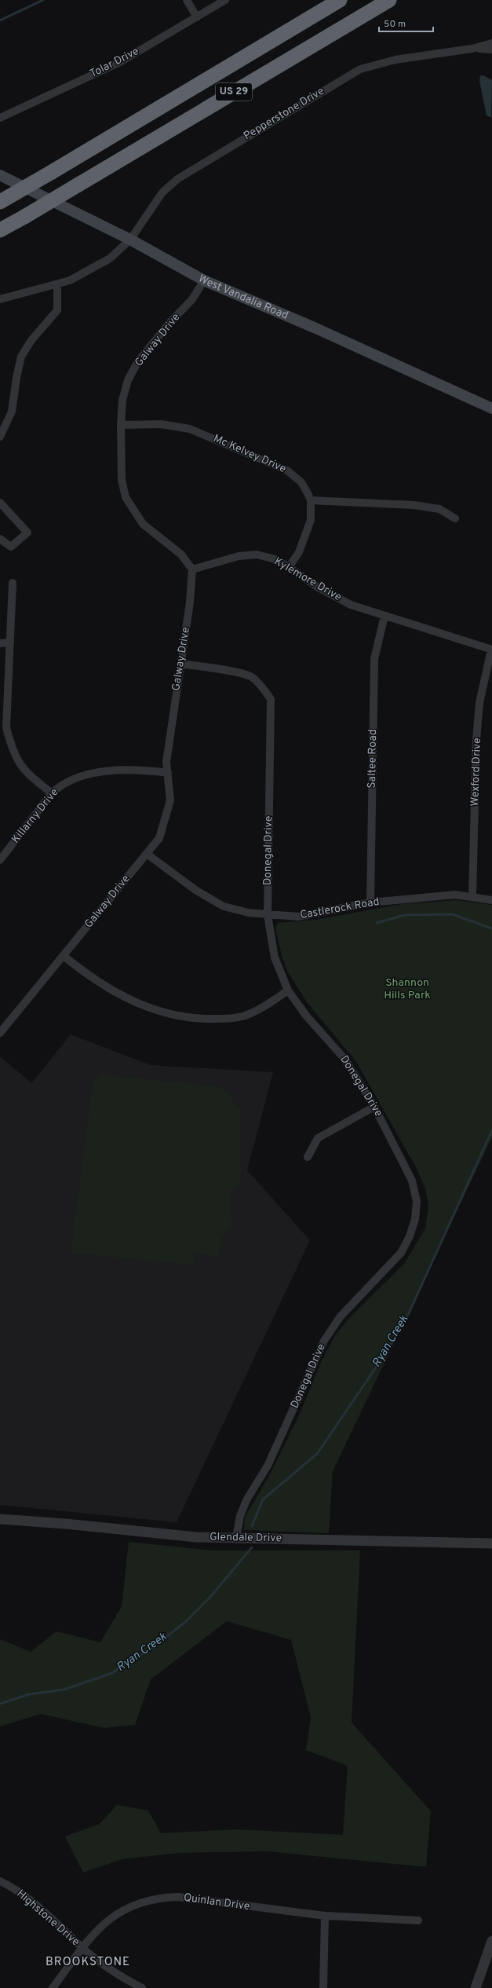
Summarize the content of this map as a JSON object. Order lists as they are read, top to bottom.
{
  "streets": {
    "highway": ["US 29"],
    "main road": ["West Vandalia Road"],
    "street": [
      "Tolar Drive",
      "Pepperstone Drive",
      "Galway Drive",
      "Mc Kelvey Drive",
      "Kylemore Drive",
      "Saltee Road",
      "Wexford Drive",
      "Killarny Drive",
      "Donegal Drive",
      "Castlerock Road",
      "Glendale Drive",
      "Quinlan Drive",
      "Highstone Drive"
    ]
  },
  "crossings": [
    ["Pepperstone Drive", "West Vandalia Road"],
    ["West Vandalia Road", "Galway Drive"],
    ["Galway Drive", "Mc Kelvey Drive"],
    ["Galway Drive", "Kylemore Drive"],
    ["Galway Drive", "Killarny Drive"],
    ["Galway Drive", "Donegal Drive"],
    ["Galway Drive", "Castlerock Road"],
    ["Kylemore Drive", "Saltee Road"],
    ["Kylemore Drive", "Wexford Drive"],
    ["Saltee Road", "Castlerock Road"],
    ["Wexford Drive", "Castlerock Road"],
    ["Donegal Drive", "Castlerock Road"],
    ["Donegal Drive", "Glendale Drive"],
    ["Quinlan Drive", "Highstone Drive"]
  ],
  "districts": ["BROOKSTONE"],
  "water": ["Ryan Creek"],
  "parks": ["Shannon Hills Park"],
  "scale_bar": "50 m"
}
